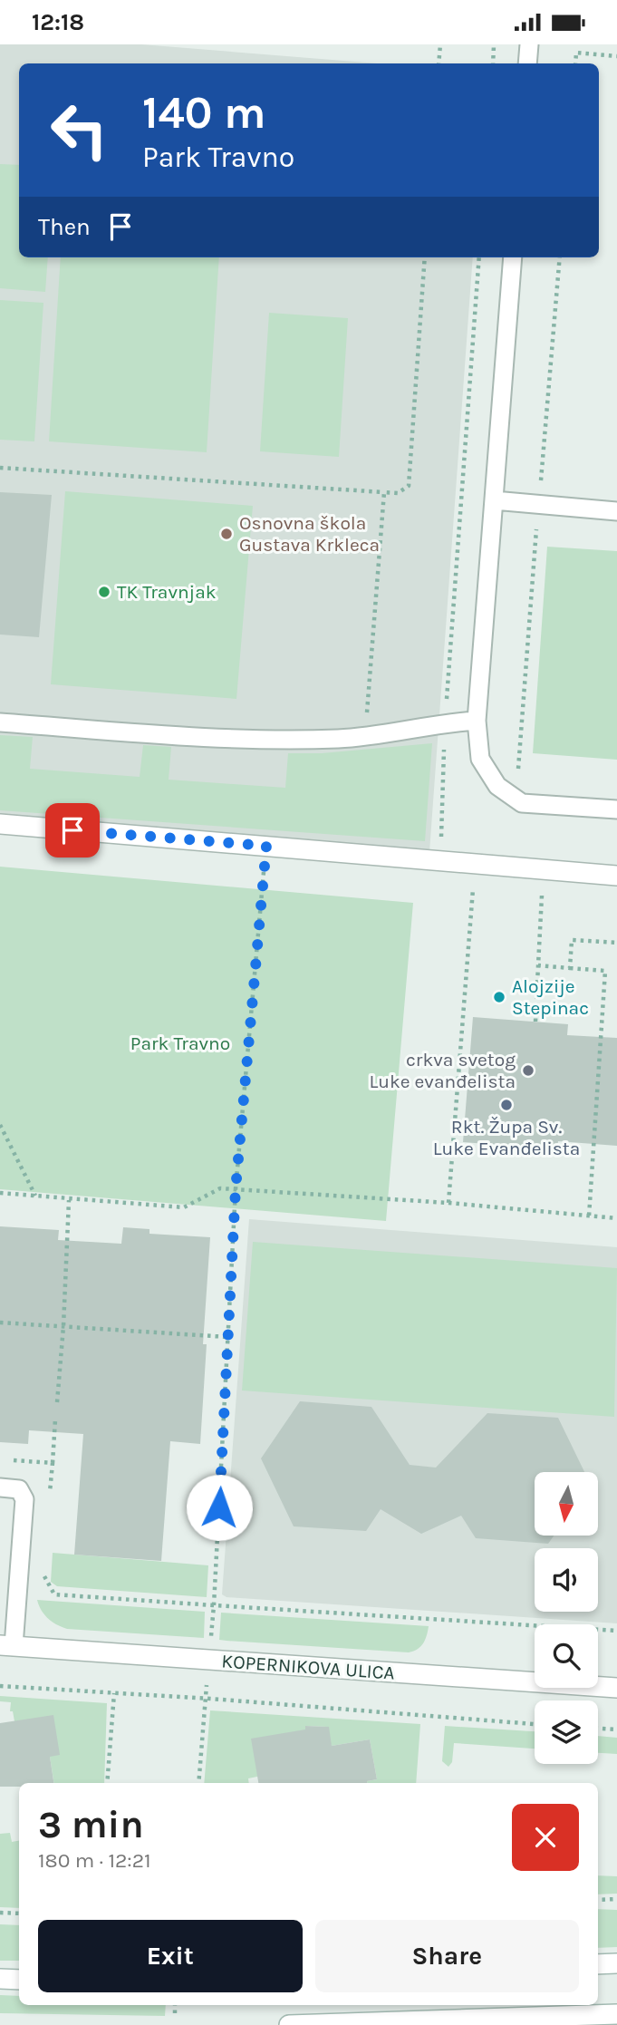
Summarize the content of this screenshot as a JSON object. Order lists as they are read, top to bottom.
{
  "streets": {
    "street": ["KOPERNIKOVA ULICA"]
  },
  "parks": ["Park Travno"],
  "places": [
    "Osnovna škola Gustava Krkleca",
    "TK Travnjak",
    "Alojzije Stepinac",
    "crkva svetog Luke evanđelista",
    "Rkt. Župa Sv. Luke Evanđelista"
  ],
  "north": "bottom",
  "page": {
    "status": "12:18",
    "turn": ["140 m", "Park Travno"],
    "then": "Then",
    "heading": ["3 min", "180 m · 12:21"],
    "buttons": ["Exit", "Share"]
  }
}
